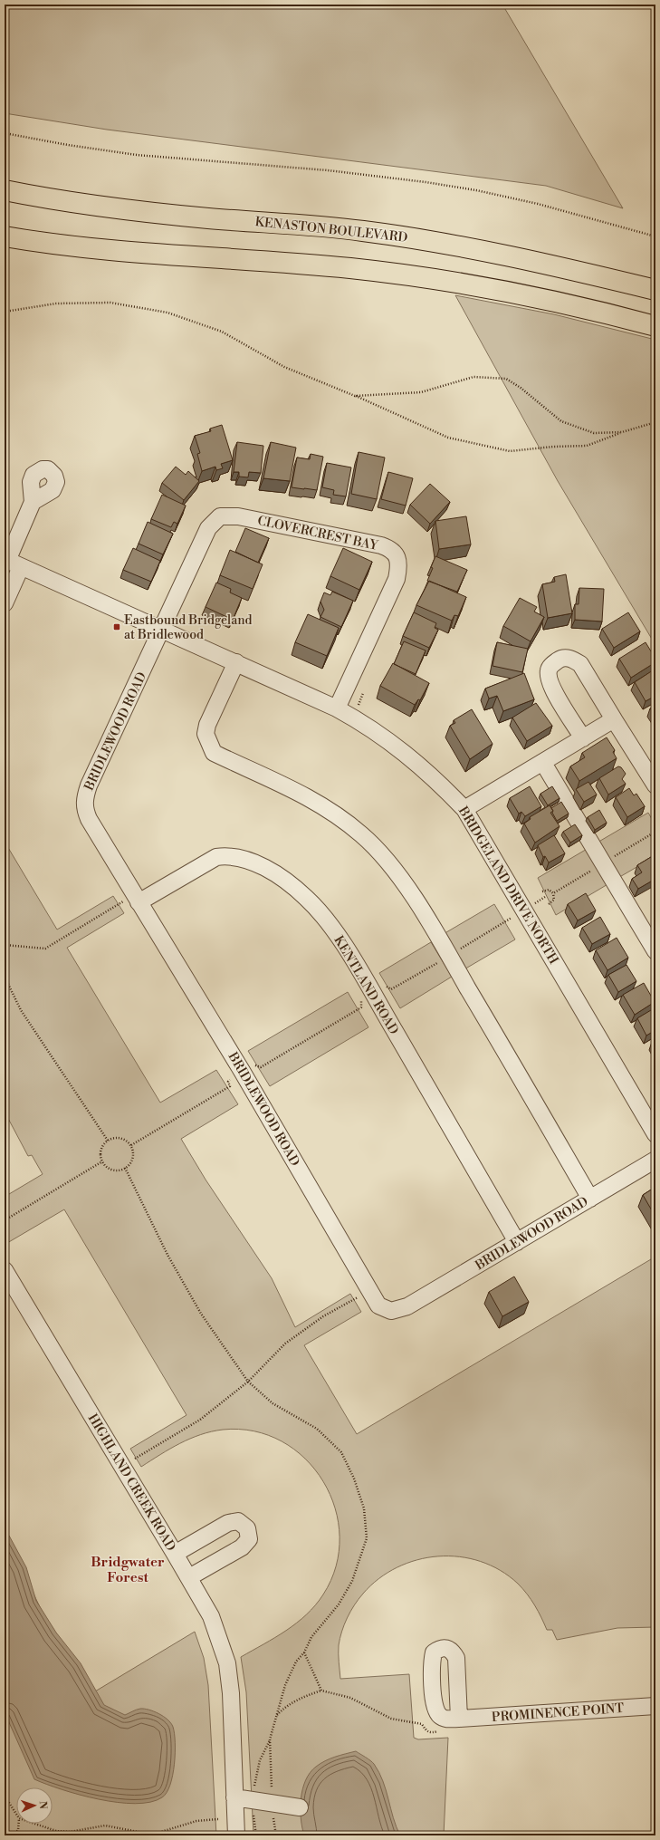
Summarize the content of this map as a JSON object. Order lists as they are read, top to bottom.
{
  "streets": {
    "main road": ["KENASTON BOULEVARD"],
    "street": [
      "CLOVERCREST BAY",
      "BRIDLEWOOD ROAD",
      "BRIDGELAND DRIVE NORTH",
      "KENTLAND ROAD",
      "HIGHLAND CREEK ROAD",
      "PROMINENCE POINT"
    ]
  },
  "crossings": [
    ["CLOVERCREST BAY", "BRIDLEWOOD ROAD"],
    ["CLOVERCREST BAY", "BRIDGELAND DRIVE NORTH"],
    ["BRIDLEWOOD ROAD", "BRIDGELAND DRIVE NORTH"],
    ["BRIDLEWOOD ROAD", "KENTLAND ROAD"]
  ],
  "districts": ["Bridgwater Forest"],
  "places": {
    "transit": ["Eastbound Bridgeland at Bridlewood"]
  },
  "north": "right"
}
